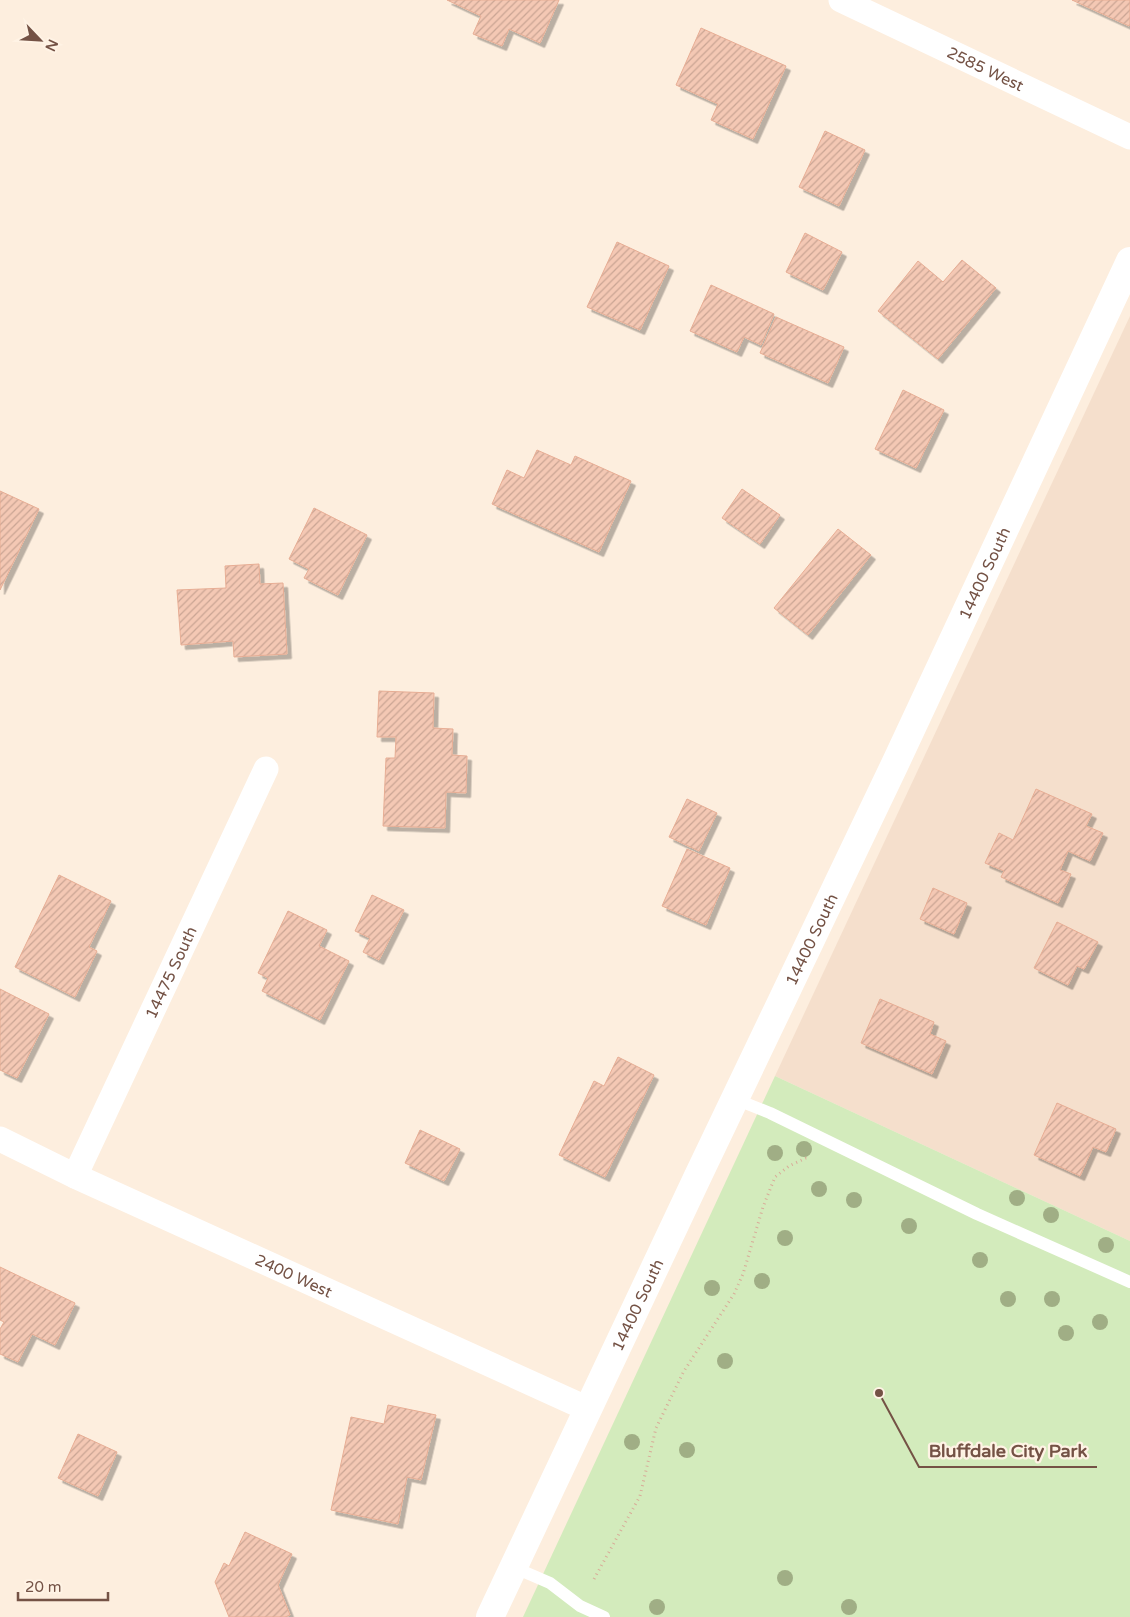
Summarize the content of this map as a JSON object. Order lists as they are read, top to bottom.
{
  "streets": {
    "main road": ["14400 South"],
    "street": ["2585 West", "14475 South", "2400 West"]
  },
  "crossings": [
    ["14400 South", "2400 West"],
    ["14475 South", "2400 West"]
  ],
  "places": ["Bluffdale City Park"],
  "scale_bar": "20 m",
  "north": "bottom right"
}
